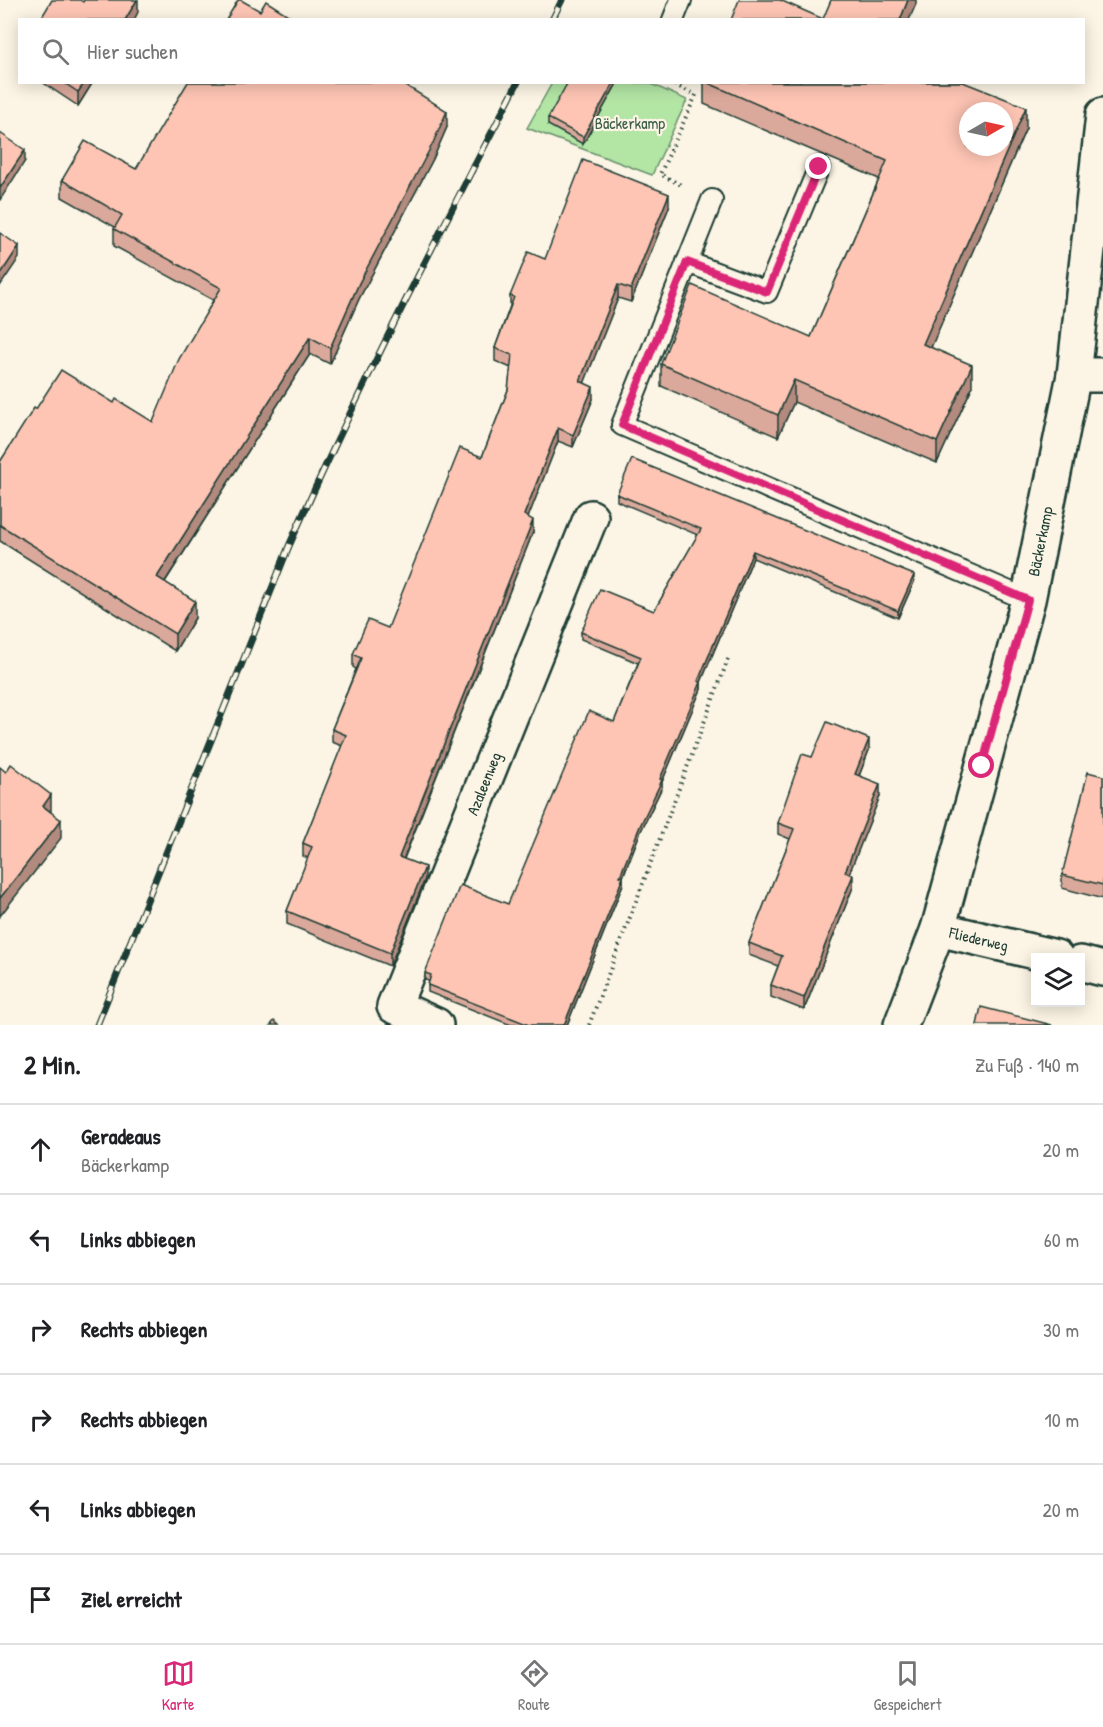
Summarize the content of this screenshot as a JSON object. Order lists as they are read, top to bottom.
{
  "streets": {
    "street": ["Bäckerkamp", "Azaleenweg", "Fliederweg"]
  },
  "crossings": [
    ["Bäckerkamp", "Fliederweg"]
  ],
  "parks": ["Bäckerkamp"],
  "north": "right",
  "page": {
    "search": "Hier suchen",
    "heading": ["2 Min.", "Zu Fuß · 140 m"],
    "list": [
      ["Geradeaus", "Bäckerkamp", "20 m"],
      ["Links abbiegen", "60 m"],
      ["Rechts abbiegen", "30 m"],
      ["Rechts abbiegen", "10 m"],
      ["Links abbiegen", "20 m"],
      "Ziel erreicht"
    ],
    "nav": ["Karte", "Route", "Gespeichert"]
  }
}
